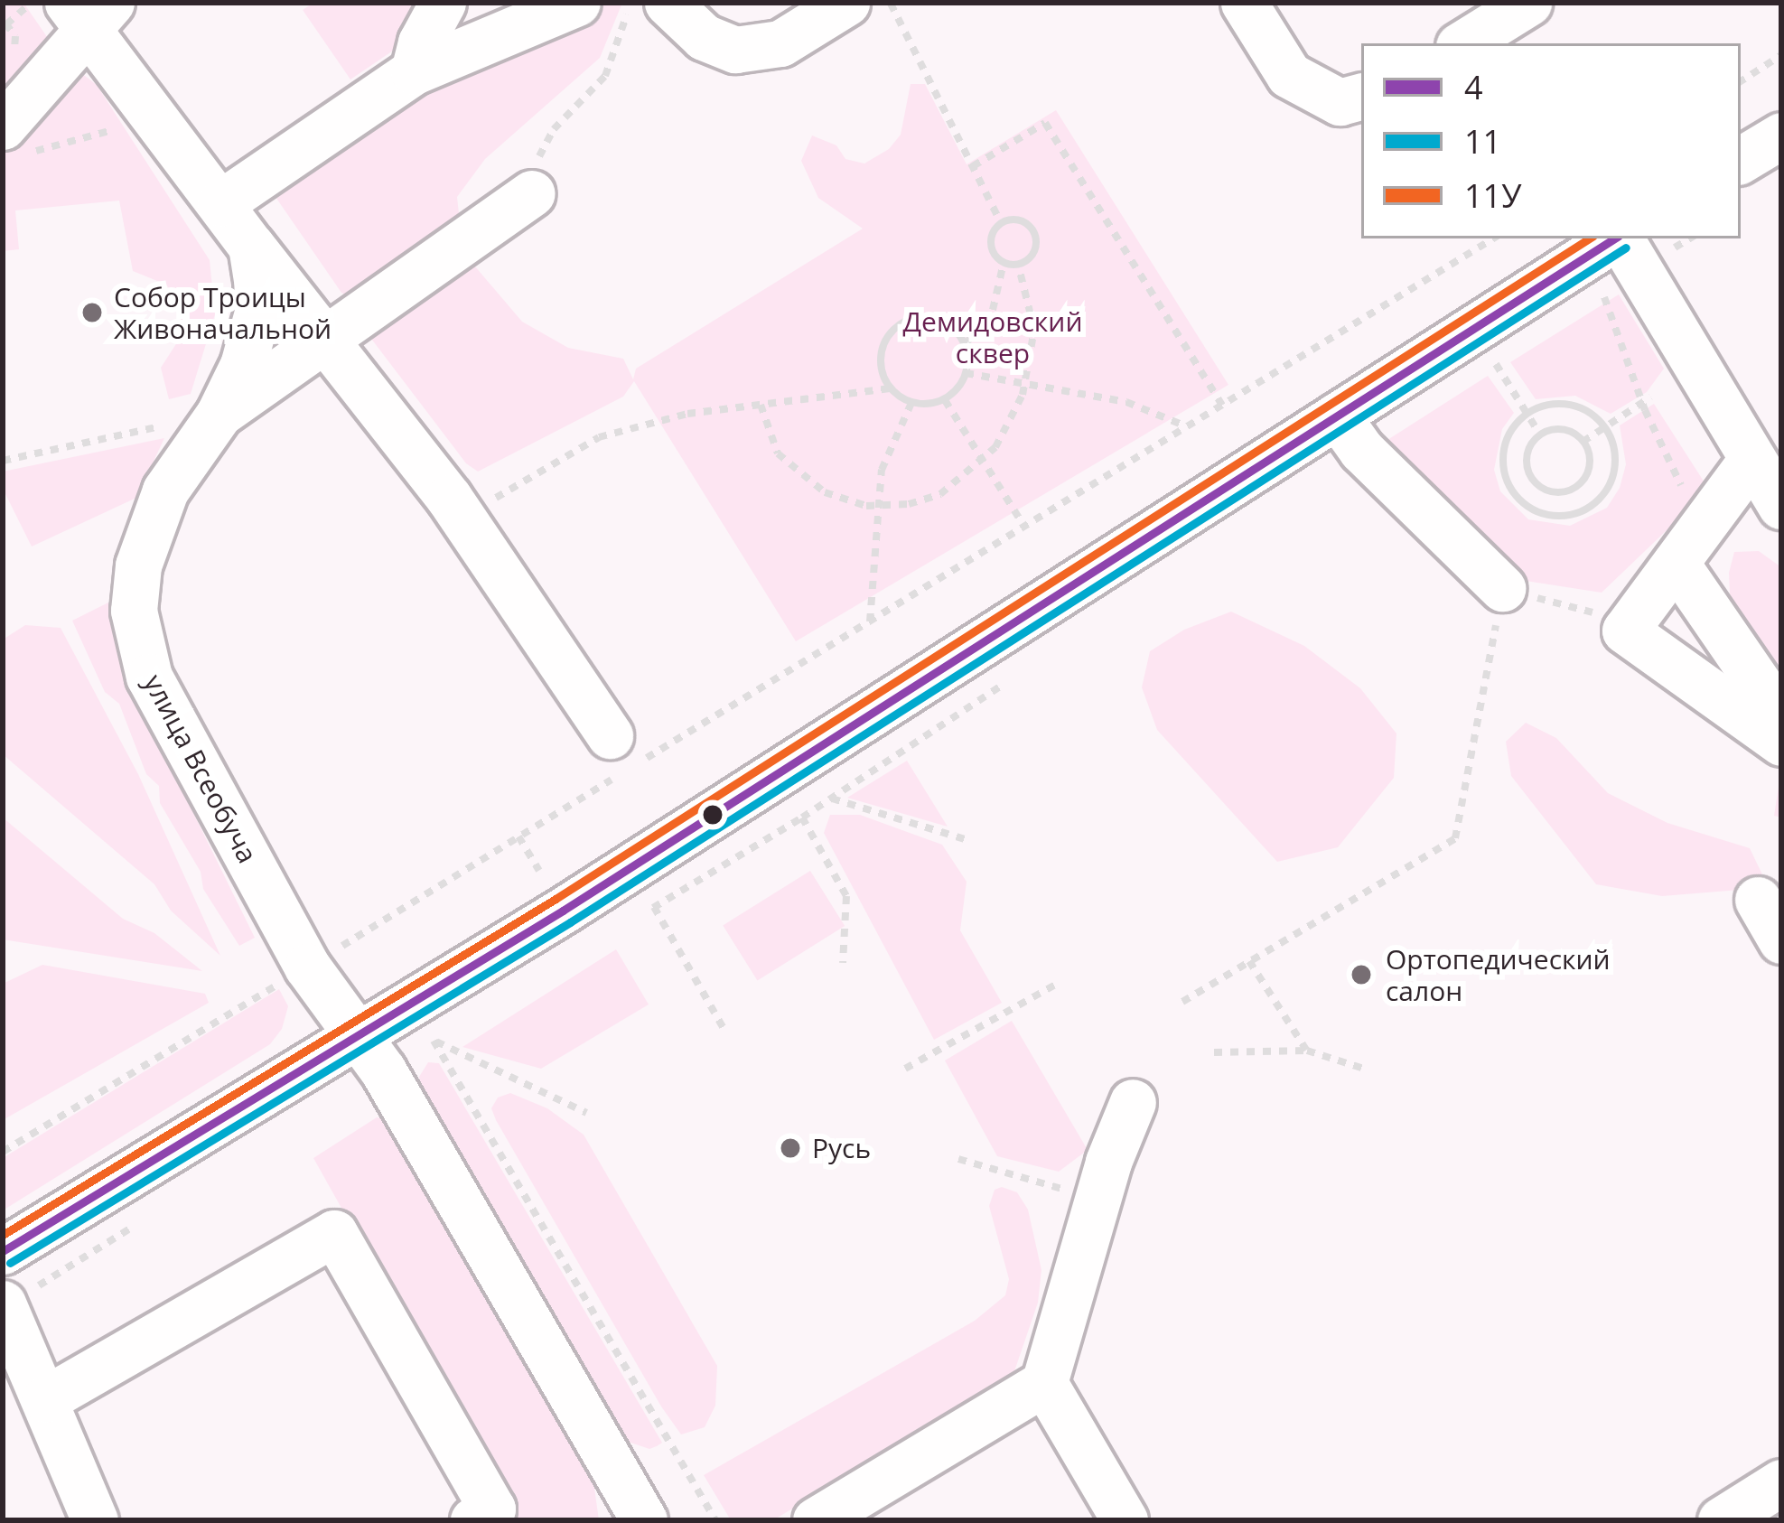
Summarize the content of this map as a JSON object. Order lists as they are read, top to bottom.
{
  "streets": {
    "street": ["улица Всеобуча"]
  },
  "parks": ["Демидовский сквер"],
  "places": ["Собор Троицы Живоначальной", "Ортопедический салон", "Русь"],
  "lines": ["transit line 4", "transit line 11У", "transit line 11"],
  "legend": ["4", "11", "11У"]
}
